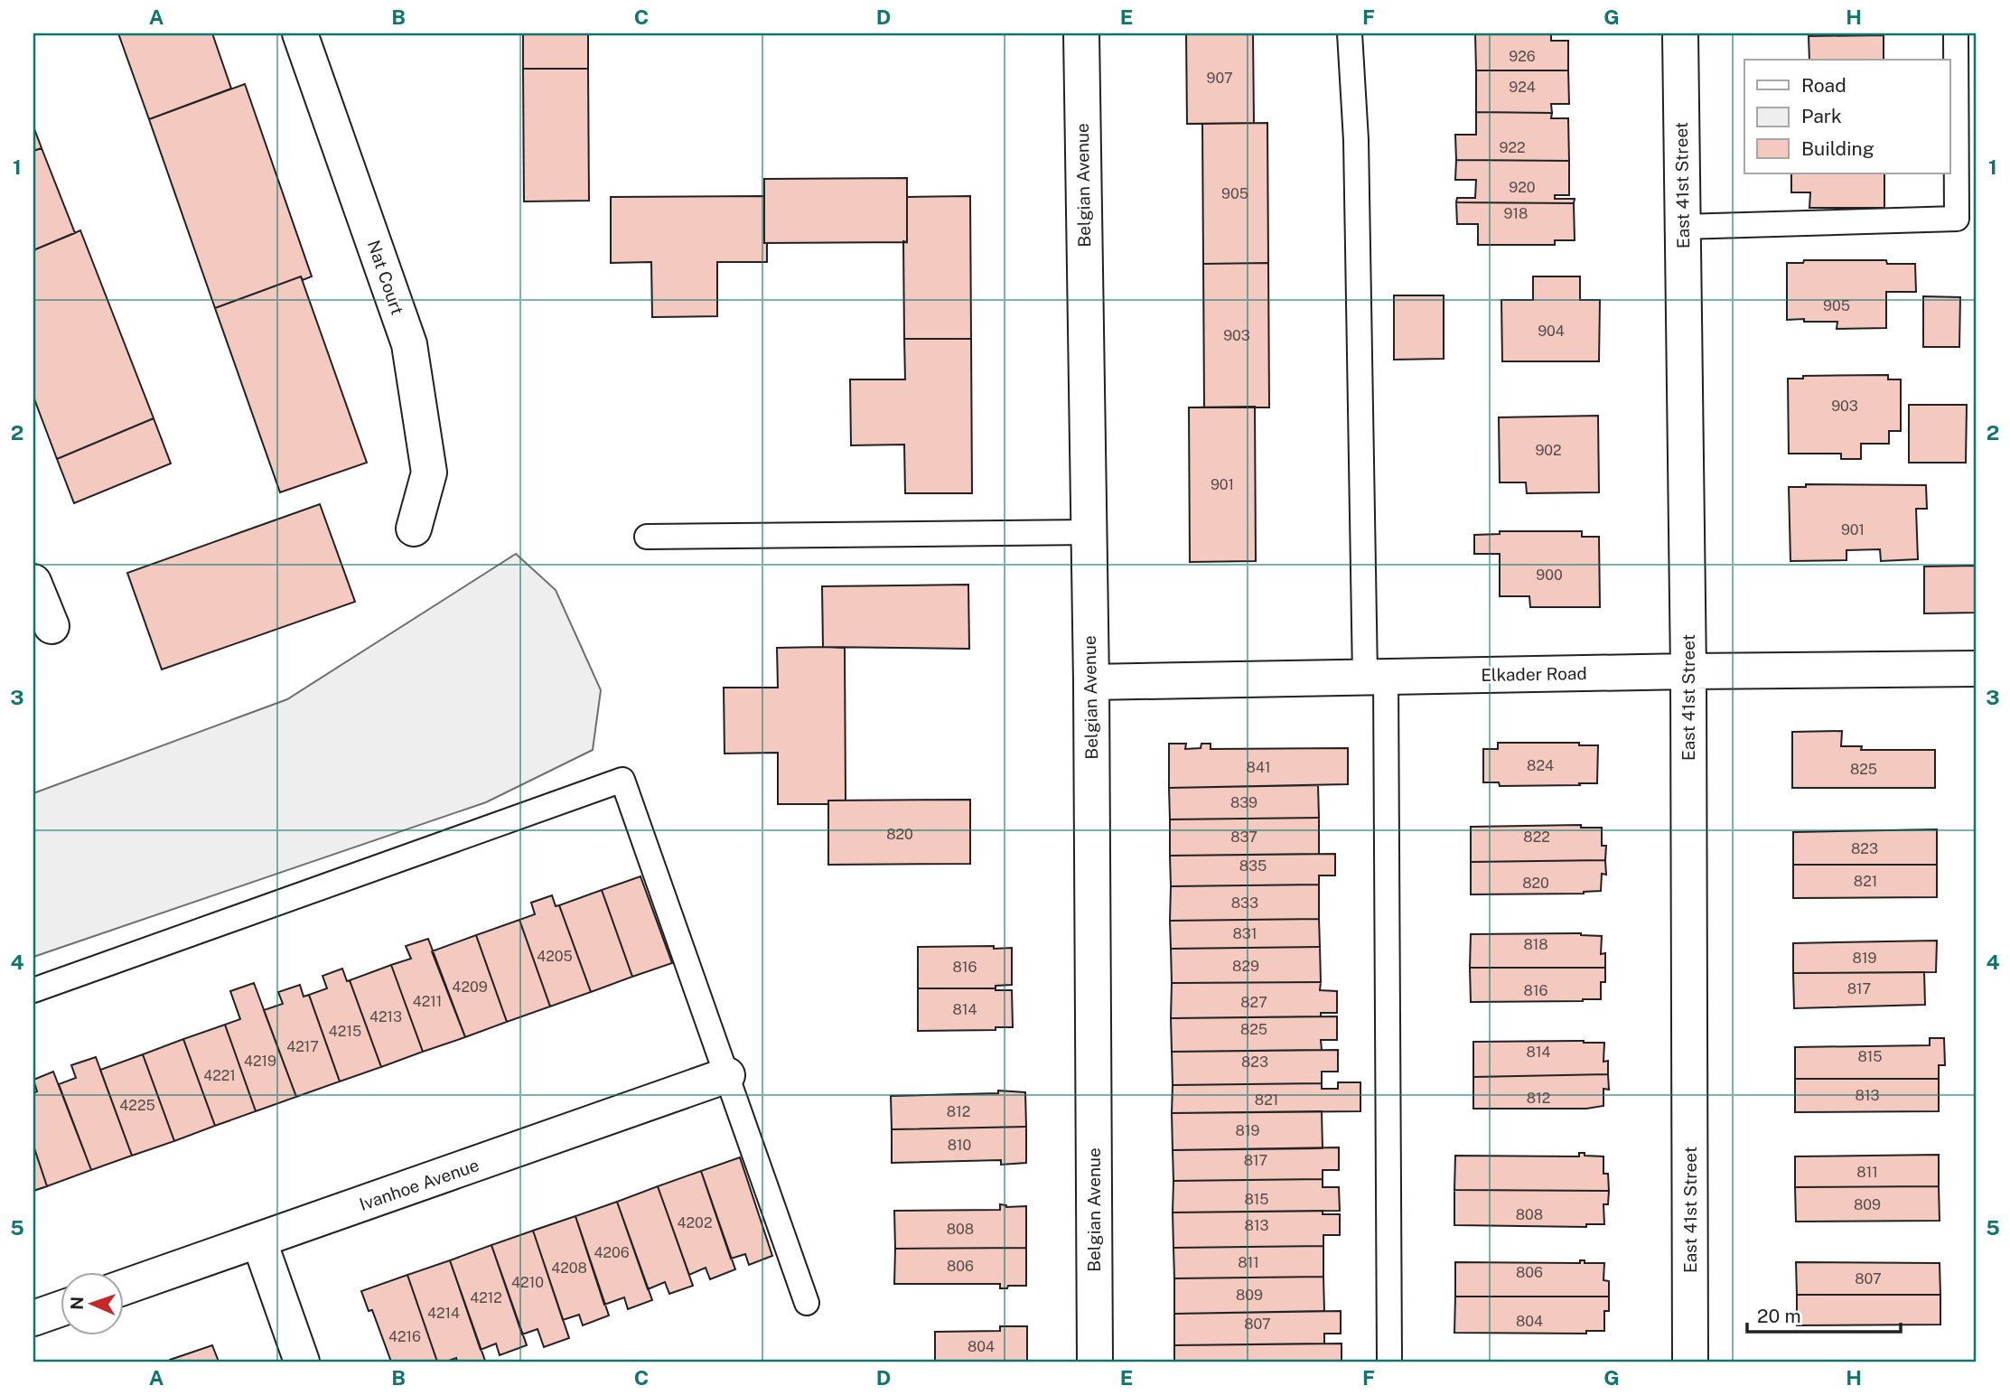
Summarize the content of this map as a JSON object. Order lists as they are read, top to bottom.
{
  "streets": {
    "street": [
      "Belgian Avenue",
      "East 41st Street",
      "Nat Court",
      "Elkader Road",
      "Ivanhoe Avenue"
    ]
  },
  "crossings": [
    ["Belgian Avenue", "Elkader Road"],
    ["East 41st Street", "Elkader Road"]
  ],
  "house_numbers": [
    "926",
    "907",
    "924",
    "922",
    "920",
    "905",
    "918",
    "905",
    "904",
    "903",
    "903",
    "902",
    "901",
    "901",
    "900",
    "824",
    "841",
    "825",
    "839",
    "820",
    "837",
    "822",
    "823",
    "835",
    "821",
    "820",
    "833",
    "831",
    "818",
    "4205",
    "819",
    "829",
    "816",
    "4209",
    "817",
    "816",
    "4211",
    "827",
    "814",
    "4213",
    "825",
    "4215",
    "4217",
    "814",
    "815",
    "4219",
    "823",
    "4221",
    "813",
    "812",
    "821",
    "4225",
    "812",
    "819",
    "810",
    "817",
    "811",
    "815",
    "809",
    "808",
    "4202",
    "813",
    "808",
    "4206",
    "811",
    "806",
    "4208",
    "806",
    "807",
    "4210",
    "809",
    "4212",
    "4214",
    "804",
    "807",
    "4216",
    "804"
  ],
  "legend": ["Road", "Park", "Building"],
  "scale_bar": "20 m",
  "north": "left",
  "grid": {
    "columns": [
      "A",
      "B",
      "C",
      "D",
      "E",
      "F",
      "G",
      "H"
    ],
    "rows": [
      "1",
      "2",
      "3",
      "4",
      "5"
    ]
  }
}
